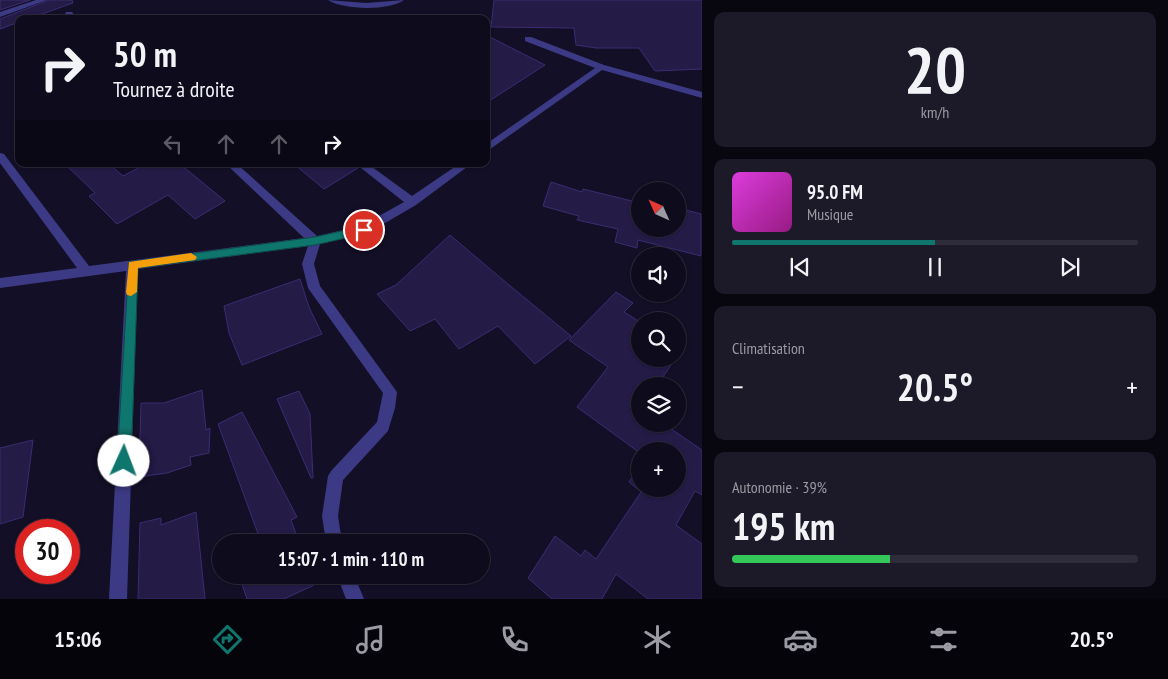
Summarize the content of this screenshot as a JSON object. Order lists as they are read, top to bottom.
{
  "north": "top left",
  "page": {
    "tile": [
      ["20", "km/h"],
      "Climatisation",
      ["Autonomie · 39%", "195 km"]
    ],
    "turn": ["50 m", "Tournez à droite"],
    "song": ["95.0 FM", "Musique"],
    "map_buttons": "+",
    "heat": ["−", "20.5°", "+"],
    "limit": "30",
    "trip": "15:07 · 1 min · 110 m",
    "tabs": ["15:06", "20.5°"]
  }
}
